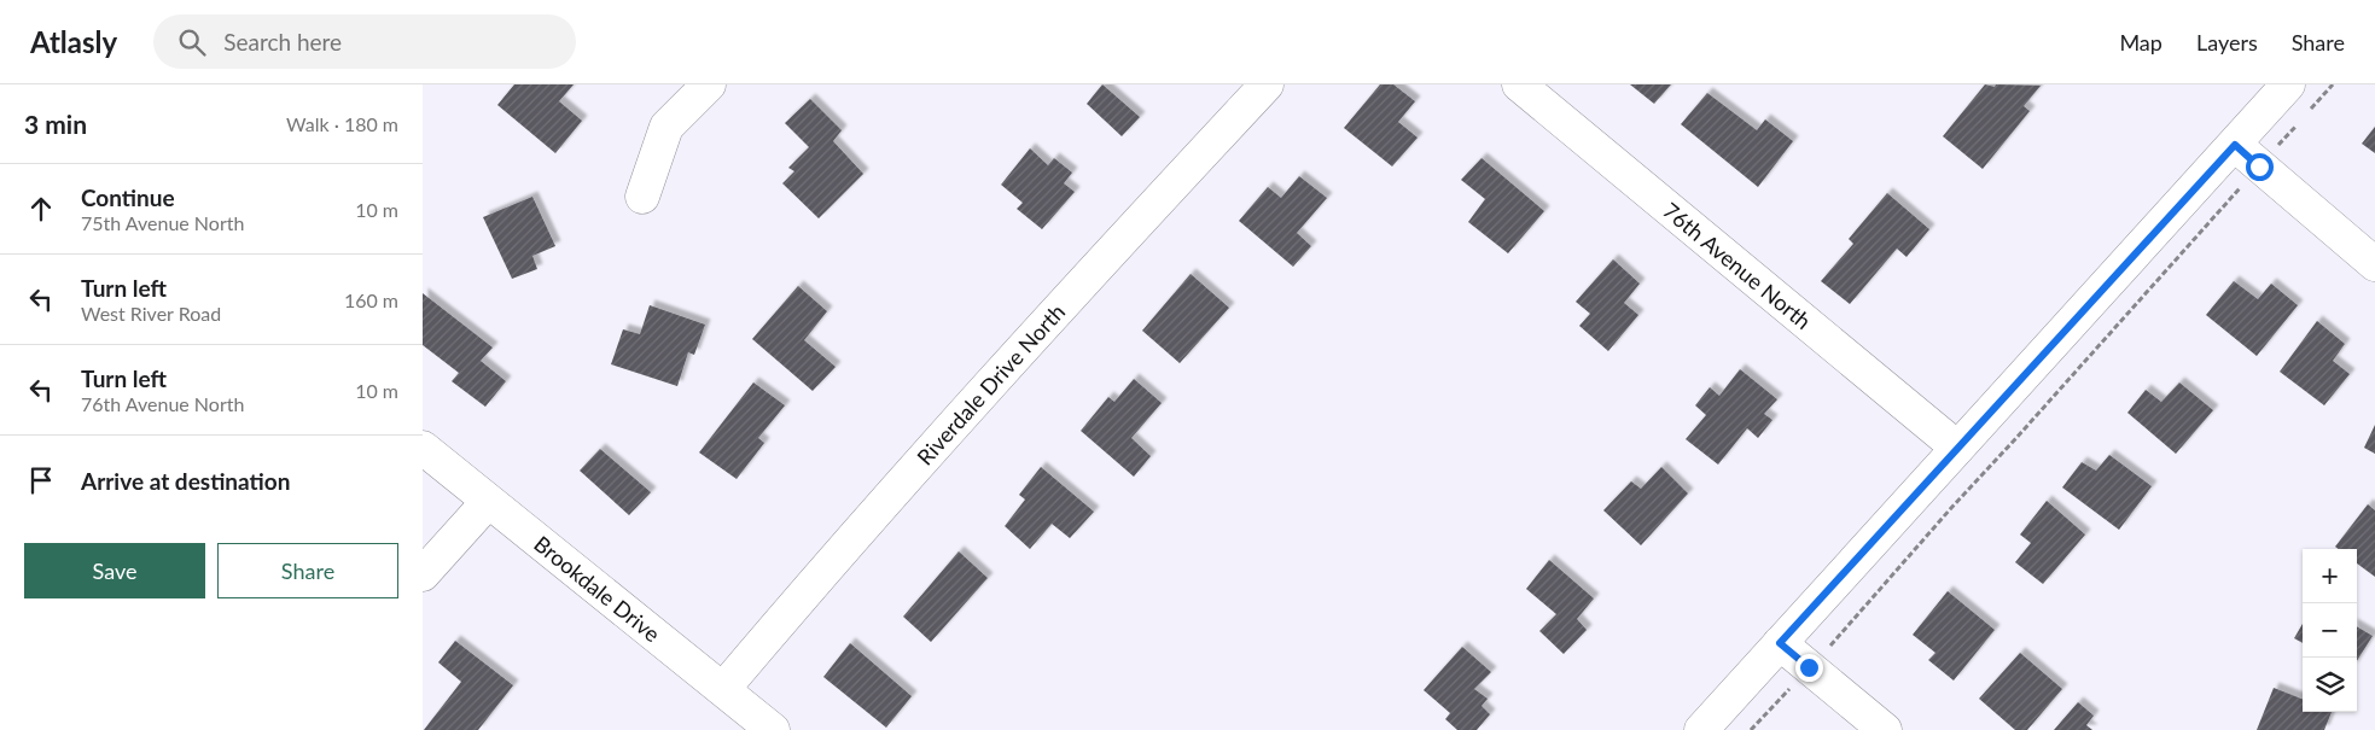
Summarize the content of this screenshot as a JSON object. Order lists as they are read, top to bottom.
{
  "streets": {
    "street": ["76th Avenue North", "Riverdale Drive North", "Brookdale Drive"]
  },
  "crossings": [
    ["Riverdale Drive North", "Brookdale Drive"]
  ],
  "page": {
    "header": "Atlasly",
    "search": "Search here",
    "nav": ["Map", "Layers", "Share"],
    "heading": ["3 min", "Walk · 180 m"],
    "list": [
      ["Continue", "75th Avenue North", "10 m"],
      ["Turn left", "West River Road", "160 m"],
      ["Turn left", "76th Avenue North", "10 m"],
      "Arrive at destination"
    ],
    "buttons": ["Save", "Share"],
    "map_buttons": ["+", "−"]
  }
}
